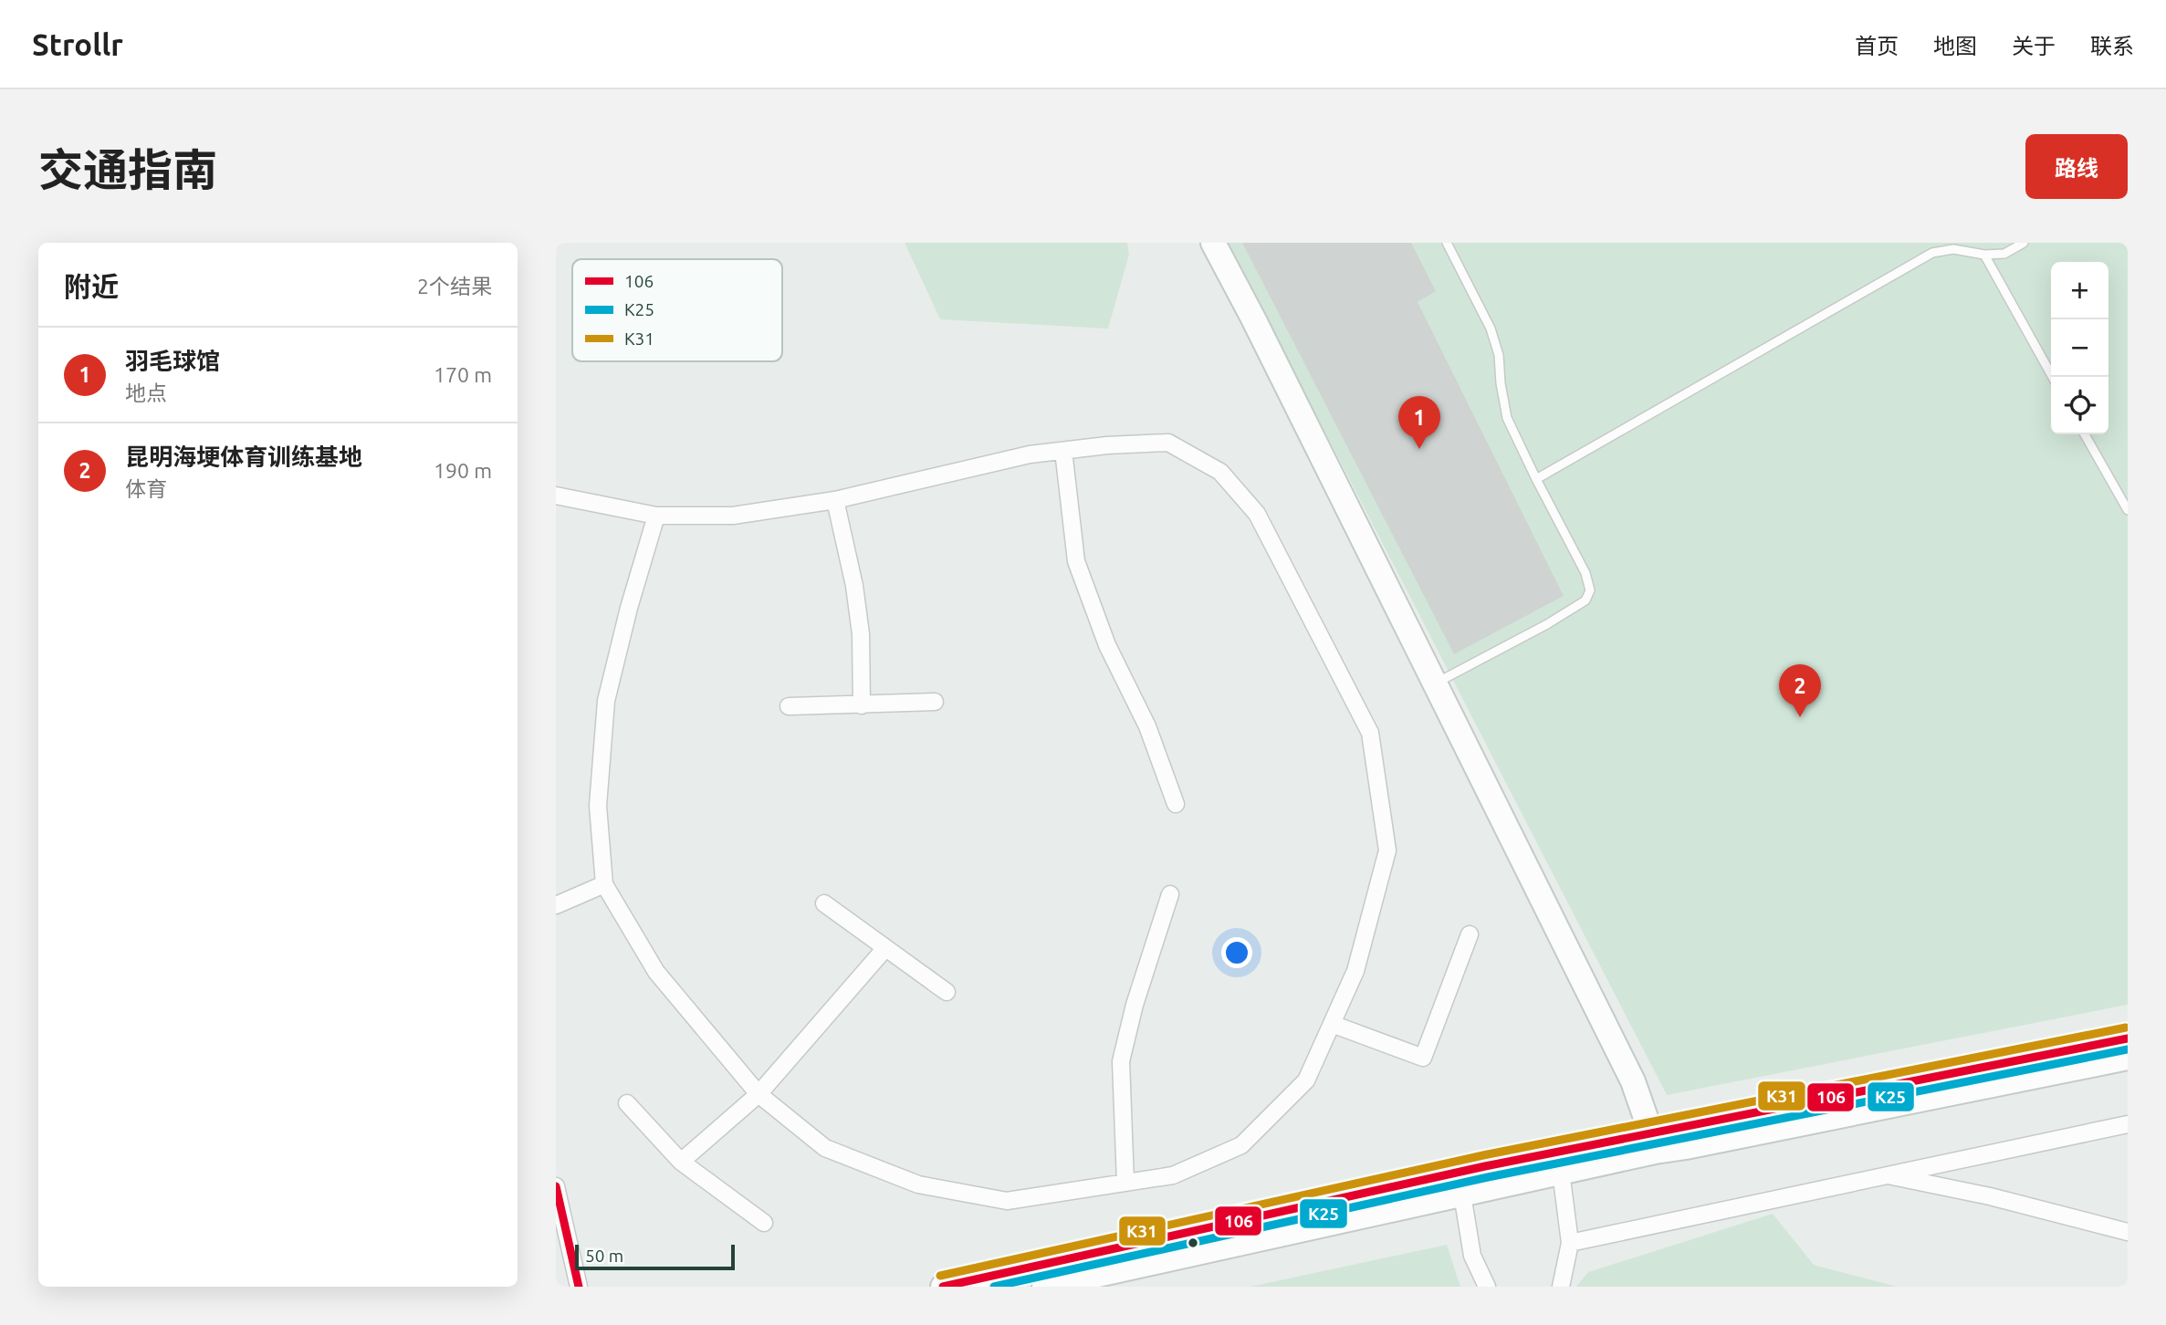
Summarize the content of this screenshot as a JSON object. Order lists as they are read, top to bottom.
{
  "lines": ["transit line K31", "transit line 106", "transit line K25"],
  "legend": ["106", "K25", "K31"],
  "scale_bar": "50 m",
  "page": {
    "header": "Strollr",
    "nav": [
      "首页",
      "地图",
      "关于",
      "联系"
    ],
    "title": "交通指南",
    "buttons": "路线",
    "heading": ["附近", "2个结果"],
    "map_buttons": ["+", "−"],
    "list": [
      {
        "mark": "1",
        "name": "羽毛球馆",
        "note": "地点",
        "value": "170 m"
      },
      {
        "mark": "2",
        "name": "昆明海埂体育训练基地",
        "note": "体育",
        "value": "190 m"
      }
    ],
    "pins": ["1", "2"],
    "scale": "50 m"
  }
}
